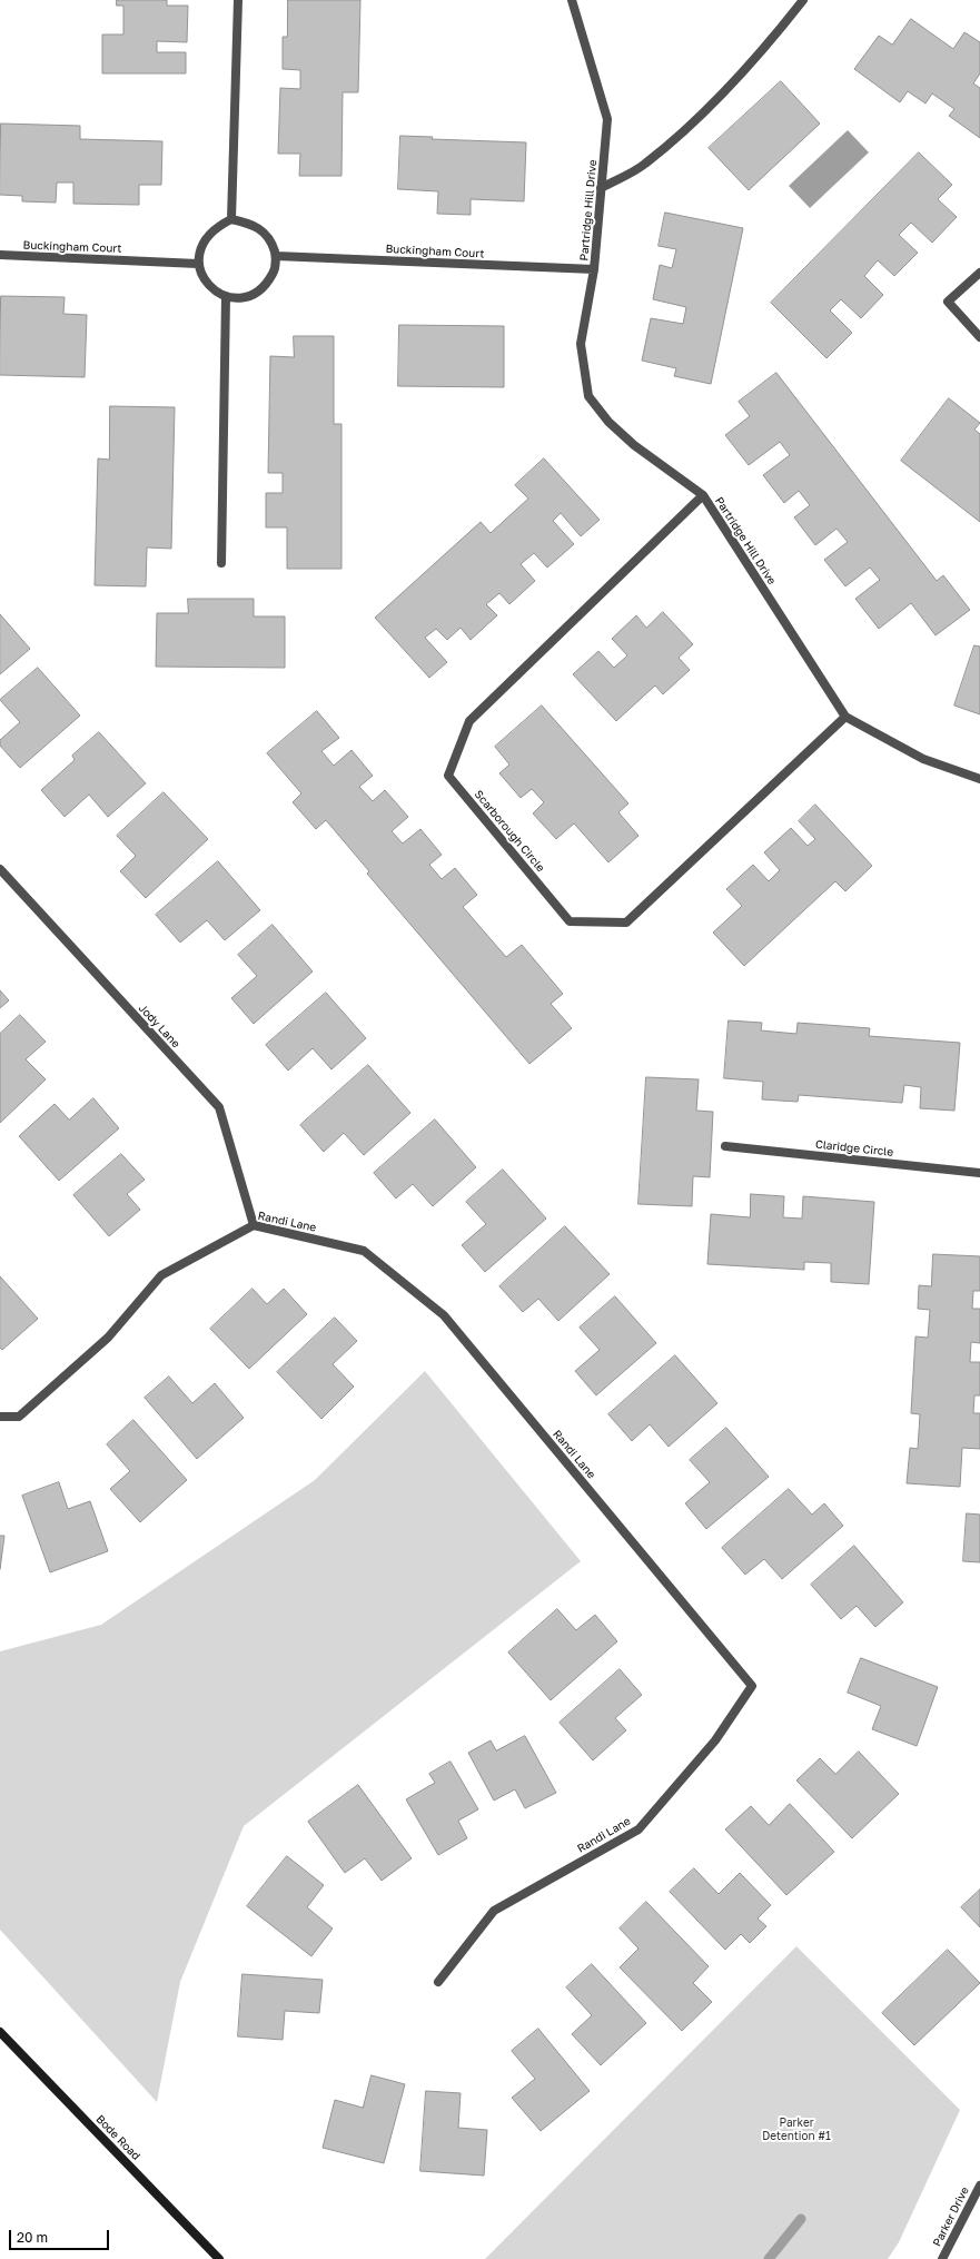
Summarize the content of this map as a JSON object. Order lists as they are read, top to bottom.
{
  "streets": {
    "street": [
      "Partridge Hill Drive",
      "Buckingham Court",
      "Scarborough Circle",
      "Jody Lane",
      "Claridge Circle",
      "Randi Lane",
      "Bode Road",
      "Parker Drive"
    ]
  },
  "crossings": [
    ["Partridge Hill Drive", "Buckingham Court"],
    ["Partridge Hill Drive", "Scarborough Circle"],
    ["Jody Lane", "Randi Lane"]
  ],
  "parks": ["Parker Detention #1"],
  "scale_bar": "20 m"
}
